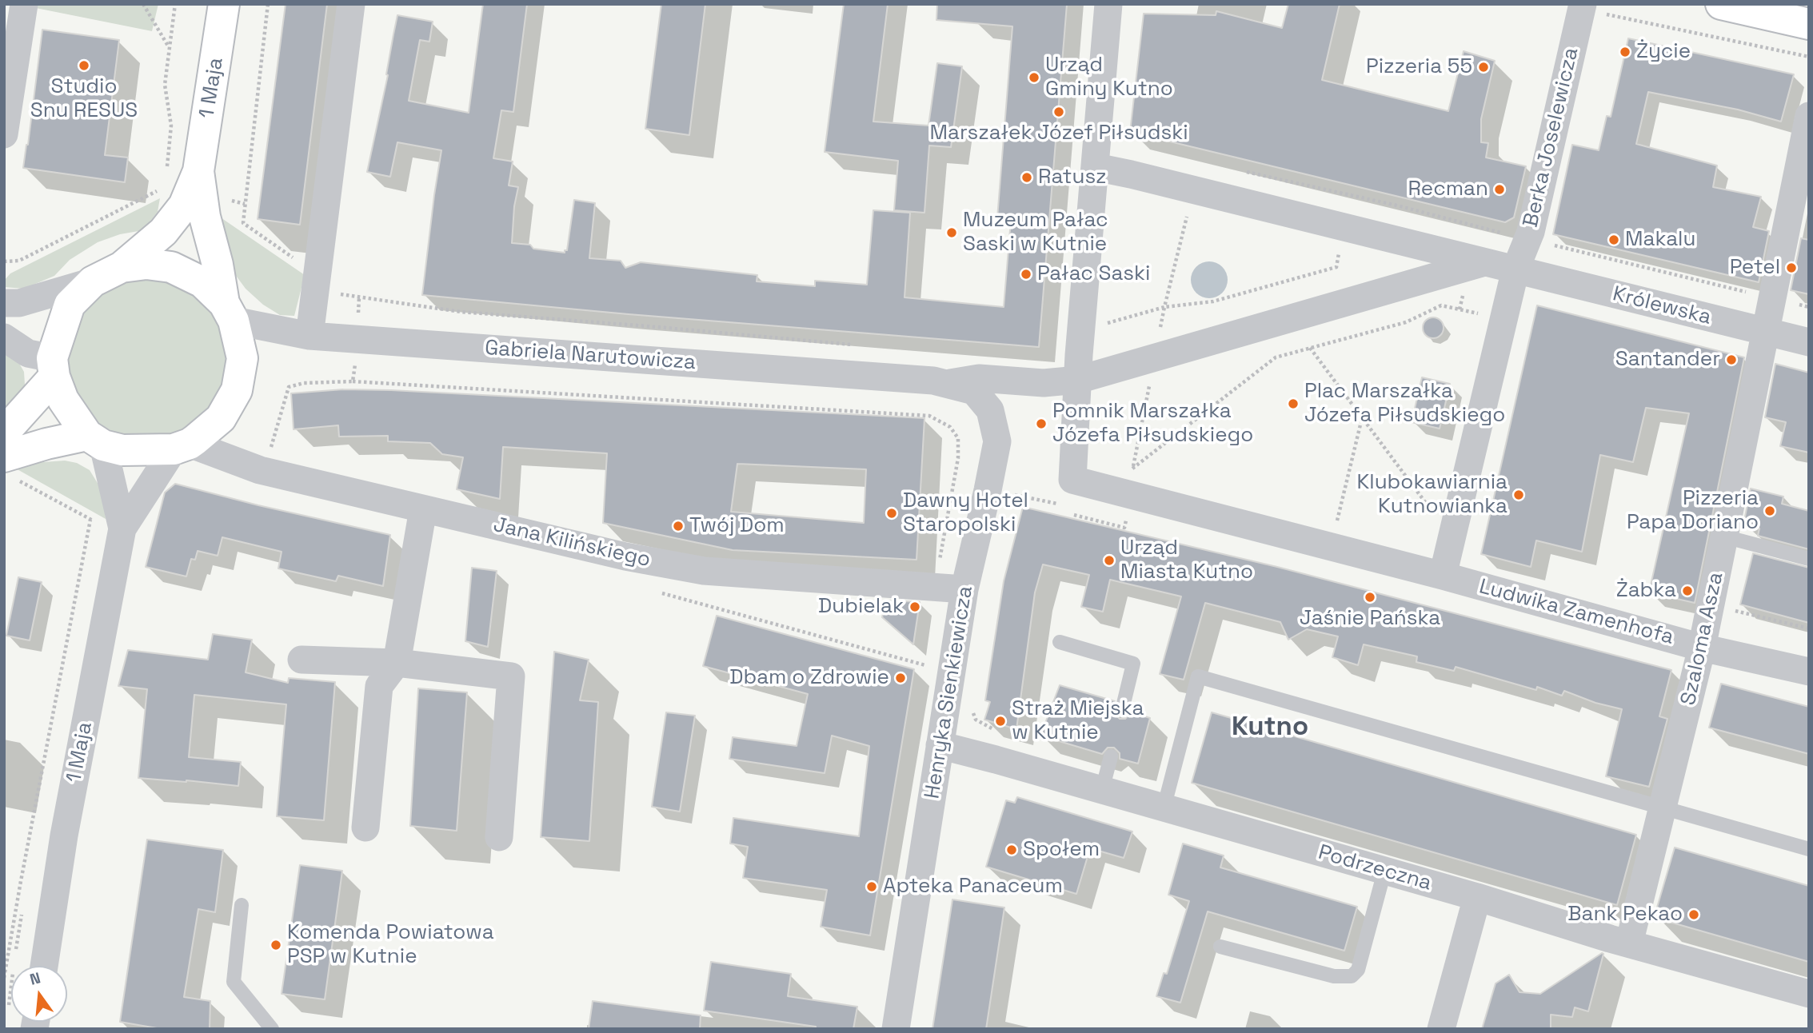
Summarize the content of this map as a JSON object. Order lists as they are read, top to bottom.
{
  "streets": {
    "street": [
      "1 Maja",
      "Berka Joselewicza",
      "Królewska",
      "Gabriela Narutowicza",
      "Jana Kilińskiego",
      "Ludwika Zamenhofa",
      "Szaloma Asza",
      "Henryka Sienkiewicza",
      "Podrzeczna"
    ]
  },
  "crossings": [
    ["1 Maja", "Gabriela Narutowicza"],
    ["1 Maja", "Jana Kilińskiego"],
    ["Berka Joselewicza", "Królewska"],
    ["Królewska", "Szaloma Asza"],
    ["Gabriela Narutowicza", "Jana Kilińskiego"],
    ["Gabriela Narutowicza", "Henryka Sienkiewicza"],
    ["Jana Kilińskiego", "Henryka Sienkiewicza"],
    ["Ludwika Zamenhofa", "Szaloma Asza"],
    ["Szaloma Asza", "Podrzeczna"],
    ["Henryka Sienkiewicza", "Podrzeczna"]
  ],
  "districts": ["Kutno"],
  "places": [
    "Życie",
    "Studio Snu RESUS",
    "Pizzeria 55",
    "Urząd Gminy Kutno",
    "Marszałek Józef Piłsudski",
    "Ratusz",
    "Recman",
    "Muzeum Pałac Saski w Kutnie",
    "Makalu",
    "Petel",
    "Pałac Saski",
    "Santander",
    "Plac Marszałka Józefa Piłsudskiego",
    "Pomnik Marszałka Józefa Piłsudskiego",
    "Klubokawiarnia Kutnowianka",
    "Pizzeria Papa Doriano",
    "Dawny Hotel Staropolski",
    "Twój Dom",
    "Urząd Miasta Kutno",
    "Żabka",
    "Jaśnie Pańska",
    "Dubielak",
    "Dbam o Zdrowie",
    "Straż Miejska w Kutnie",
    "Społem",
    "Apteka Panaceum",
    "Bank Pekao",
    "Komenda Powiatowa PSP w Kutnie"
  ],
  "north": "top"
}
